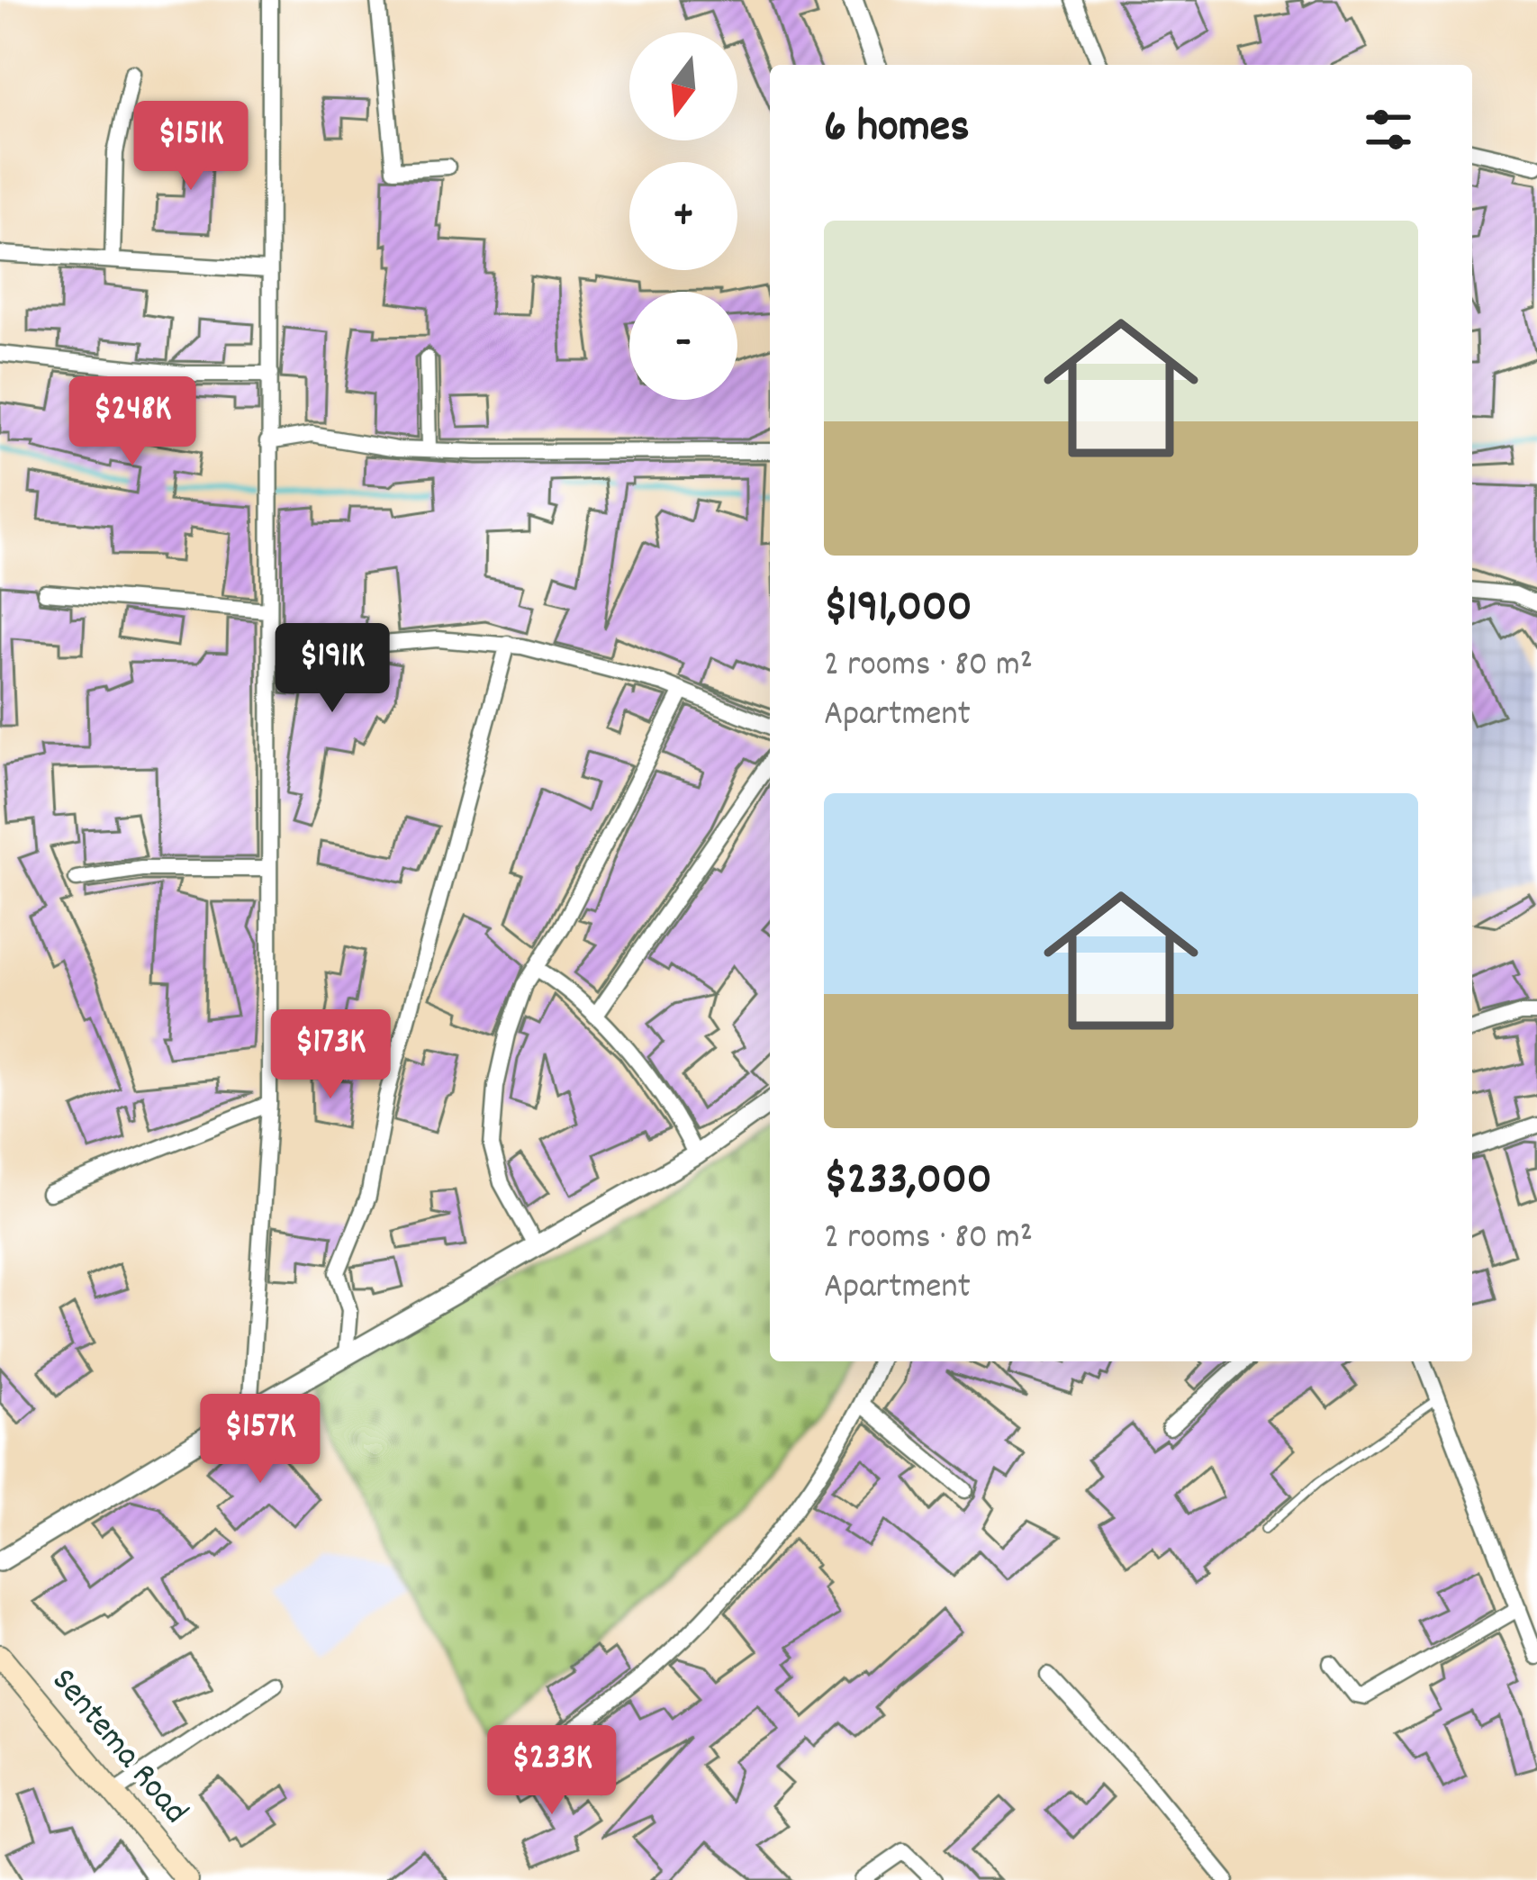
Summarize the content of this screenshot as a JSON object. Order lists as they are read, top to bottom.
{
  "streets": {
    "main road": ["Sentema Road"]
  },
  "north": "bottom",
  "page": {
    "map_buttons": ["+", "−"],
    "heading": "6 homes",
    "price": [
      "$151K",
      "$248K",
      "$191K",
      "$173K",
      "$157K",
      "$233K"
    ],
    "list": [
      {
        "name": "$191,000",
        "note": "2 rooms · 80 m² · Apartment"
      },
      {
        "name": "$233,000",
        "note": "2 rooms · 80 m² · Apartment"
      }
    ]
  }
}
